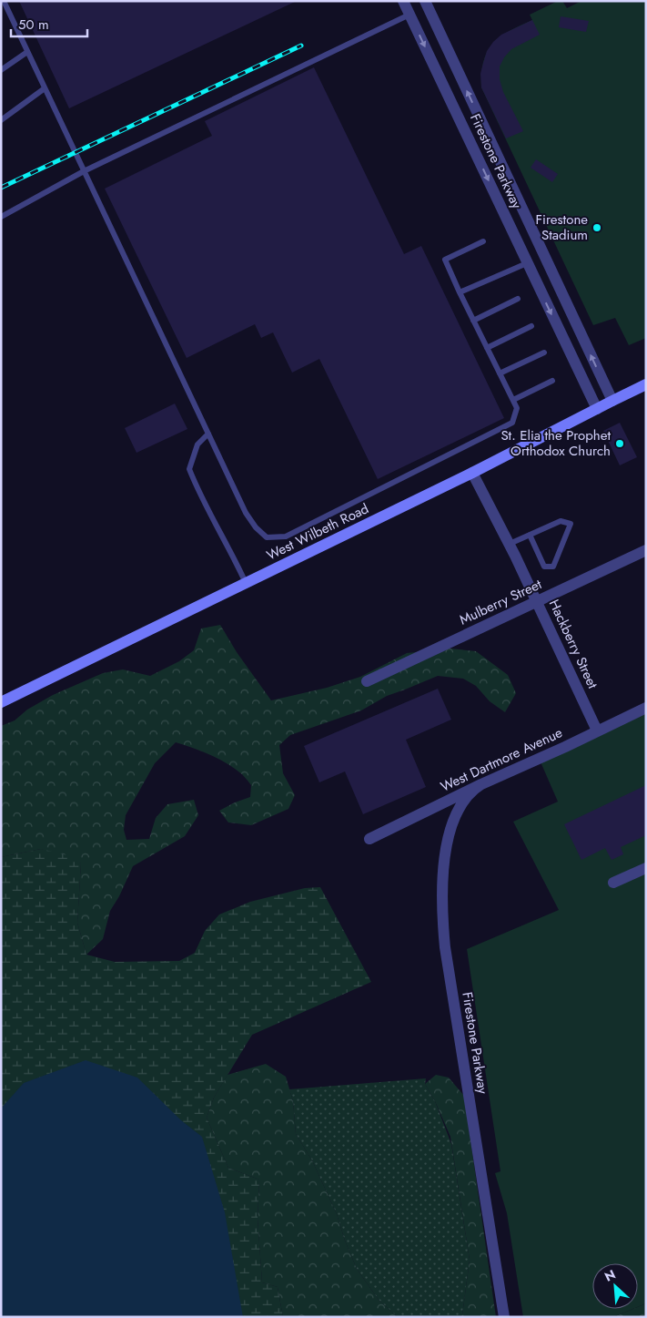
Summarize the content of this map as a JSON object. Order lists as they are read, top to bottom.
{
  "streets": {
    "main road": ["West Wilbeth Road"],
    "street": [
      "Firestone Parkway",
      "Mulberry Street",
      "Hackberry Street",
      "West Dartmore Avenue"
    ]
  },
  "crossings": [
    ["Firestone Parkway", "West Wilbeth Road"],
    ["Firestone Parkway", "West Dartmore Avenue"],
    ["West Wilbeth Road", "Hackberry Street"],
    ["Mulberry Street", "Hackberry Street"],
    ["Hackberry Street", "West Dartmore Avenue"]
  ],
  "places": ["Firestone Stadium", "St. Elia the Prophet Orthodox Church"],
  "scale_bar": "50 m",
  "north": "top left"
}
